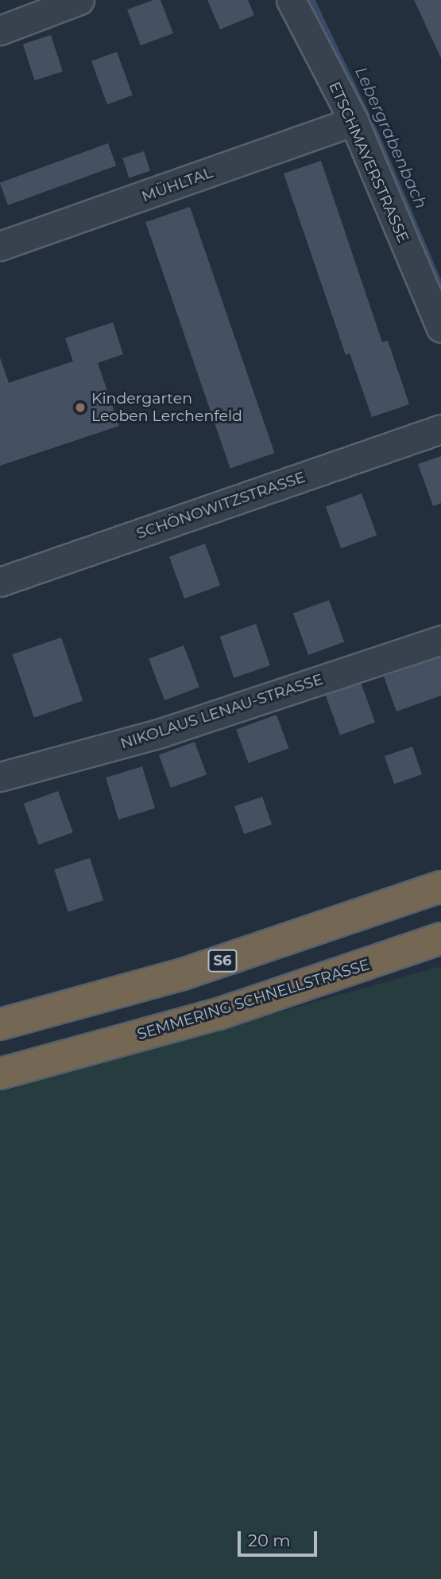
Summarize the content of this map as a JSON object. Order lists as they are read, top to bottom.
{
  "streets": {
    "highway": ["S6", "SEMMERING SCHNELLSTRASSE"],
    "street": [
      "ETSCHMAYERSTRASSE",
      "MÜHLTAL",
      "SCHÖNOWITZSTRASSE",
      "NIKOLAUS LENAU-STRASSE"
    ]
  },
  "crossings": [
    ["ETSCHMAYERSTRASSE", "MÜHLTAL"]
  ],
  "water": ["Lebergrabenbach"],
  "places": ["Kindergarten Leoben Lerchenfeld"],
  "scale_bar": "20 m"
}
